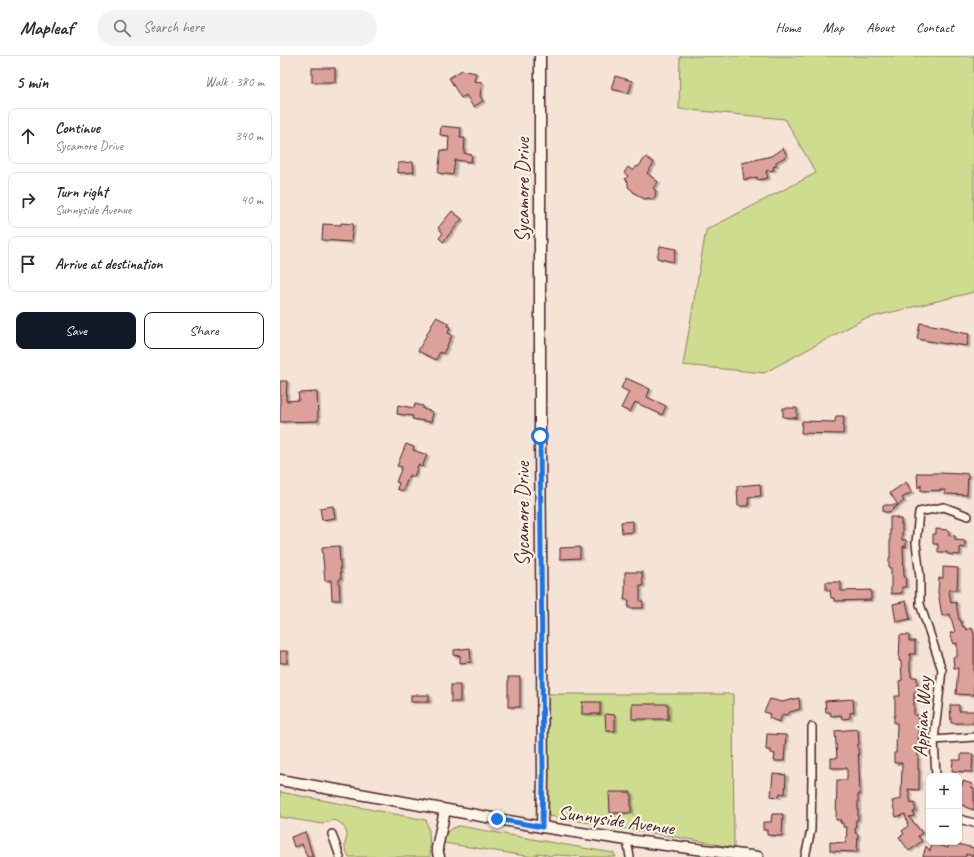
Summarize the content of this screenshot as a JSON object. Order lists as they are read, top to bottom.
{
  "streets": {
    "street": ["Sycamore Drive", "Appian Way", "Sunnyside Avenue"]
  },
  "crossings": [
    ["Sycamore Drive", "Sunnyside Avenue"]
  ],
  "page": {
    "header": "Mapleaf",
    "search": "Search here",
    "nav": [
      "Home",
      "Map",
      "About",
      "Contact"
    ],
    "heading": ["5 min", "Walk · 380 m"],
    "list": [
      ["Continue", "Sycamore Drive", "340 m"],
      ["Turn right", "Sunnyside Avenue", "40 m"],
      "Arrive at destination"
    ],
    "buttons": ["Save", "Share"],
    "map_buttons": ["+", "−"]
  }
}
